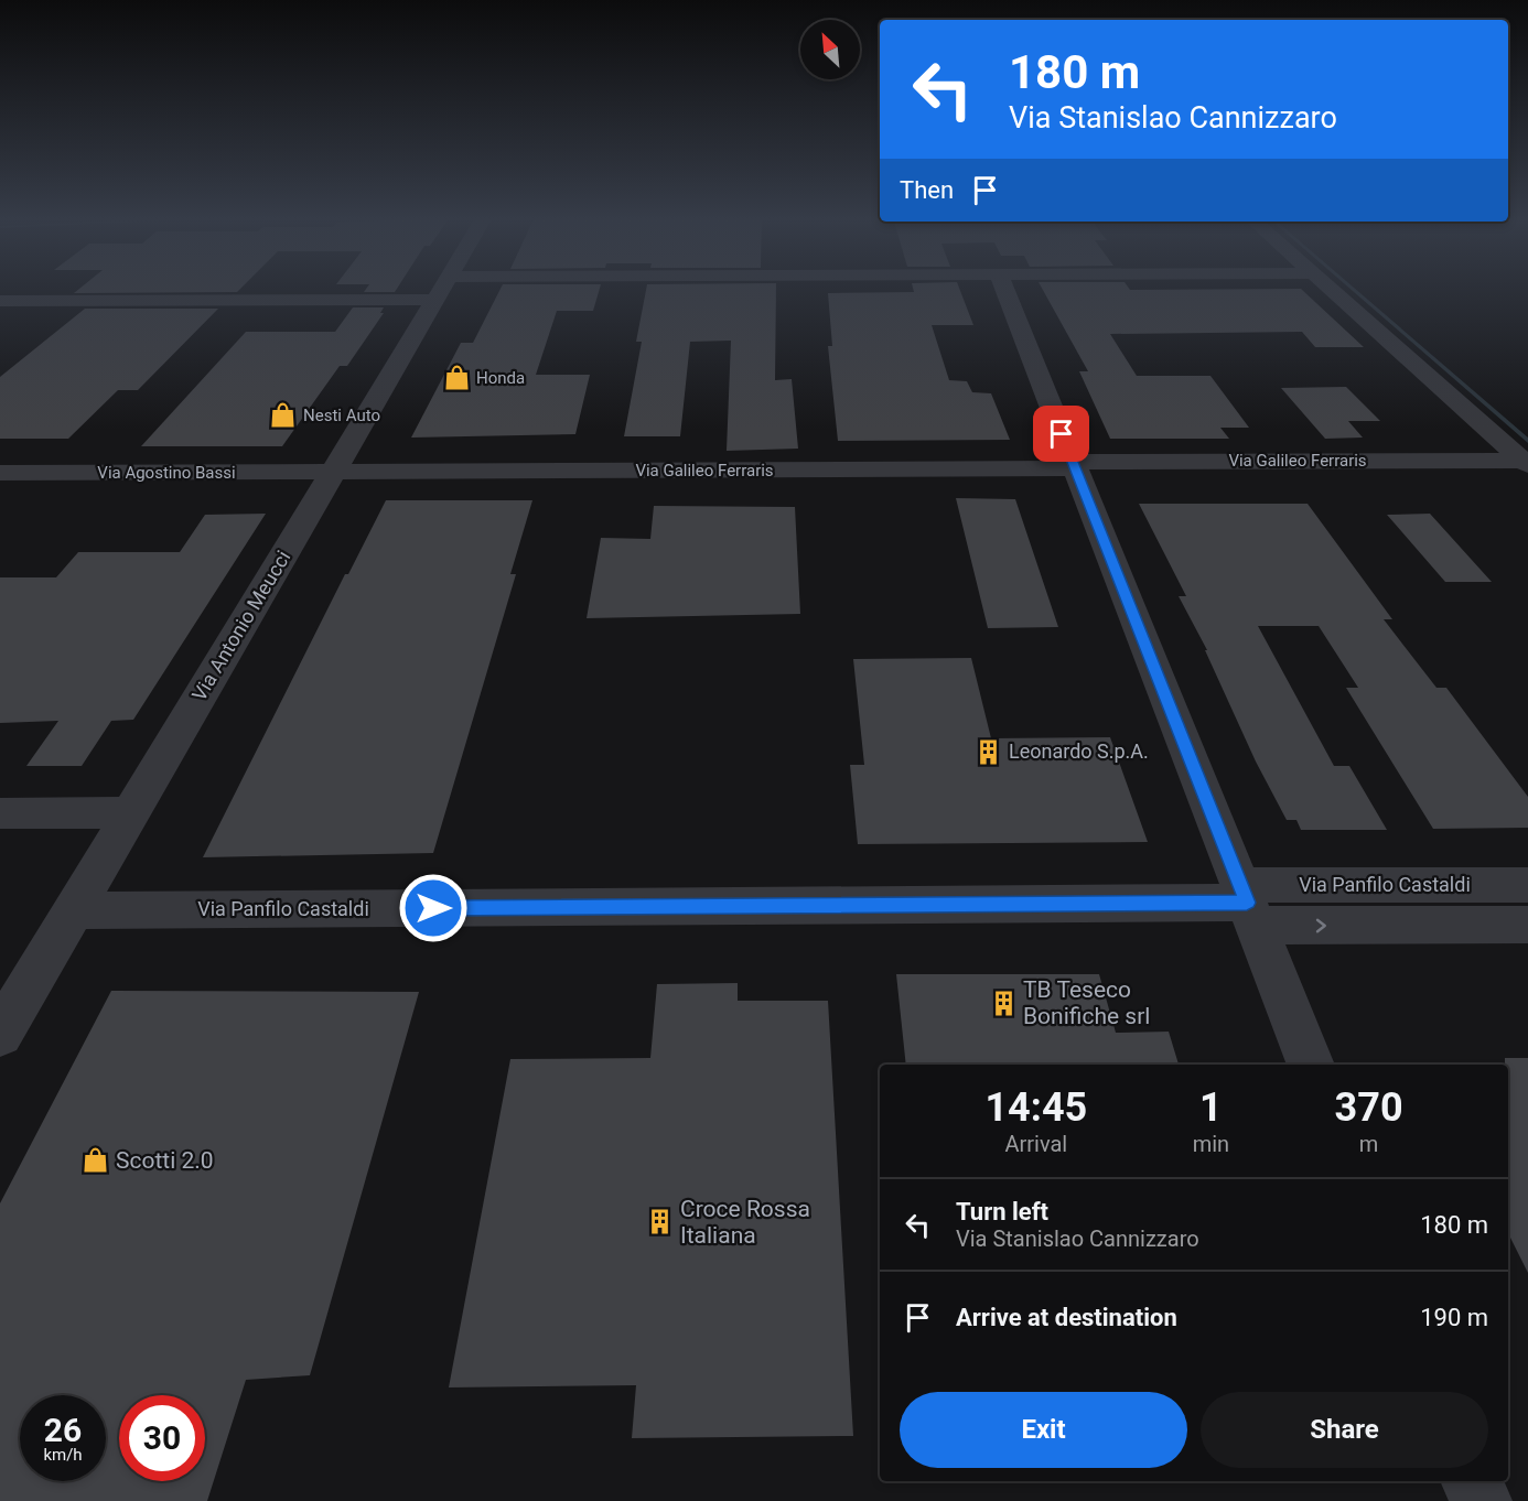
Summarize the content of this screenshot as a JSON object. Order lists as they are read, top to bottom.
{
  "streets": {
    "street": [
      "Via Galileo Ferraris",
      "Via Agostino Bassi",
      "Via Antonio Meucci",
      "Via Panfilo Castaldi"
    ]
  },
  "crossings": [
    ["Via Galileo Ferraris", "Via Agostino Bassi"],
    ["Via Galileo Ferraris", "Via Antonio Meucci"],
    ["Via Agostino Bassi", "Via Antonio Meucci"],
    ["Via Antonio Meucci", "Via Panfilo Castaldi"]
  ],
  "places": {
    "shop": ["Honda", "Nesti Auto", "Scotti 2.0"],
    "building": ["Leonardo S.p.A.", "TB Teseco Bonifiche srl", "Croce Rossa Italiana"]
  },
  "north": "top left",
  "page": {
    "turn": ["180 m", "Via Stanislao Cannizzaro"],
    "then": "Then",
    "eta": [
      "14:45",
      "Arrival",
      "1",
      "min",
      "370",
      "m"
    ],
    "list": [
      {
        "name": "Turn left",
        "note": "Via Stanislao Cannizzaro",
        "value": "180 m"
      },
      {
        "name": "Arrive at destination",
        "value": "190 m"
      }
    ],
    "buttons": ["Exit", "Share"],
    "speed": "26 km/h",
    "limit": "30"
  }
}
